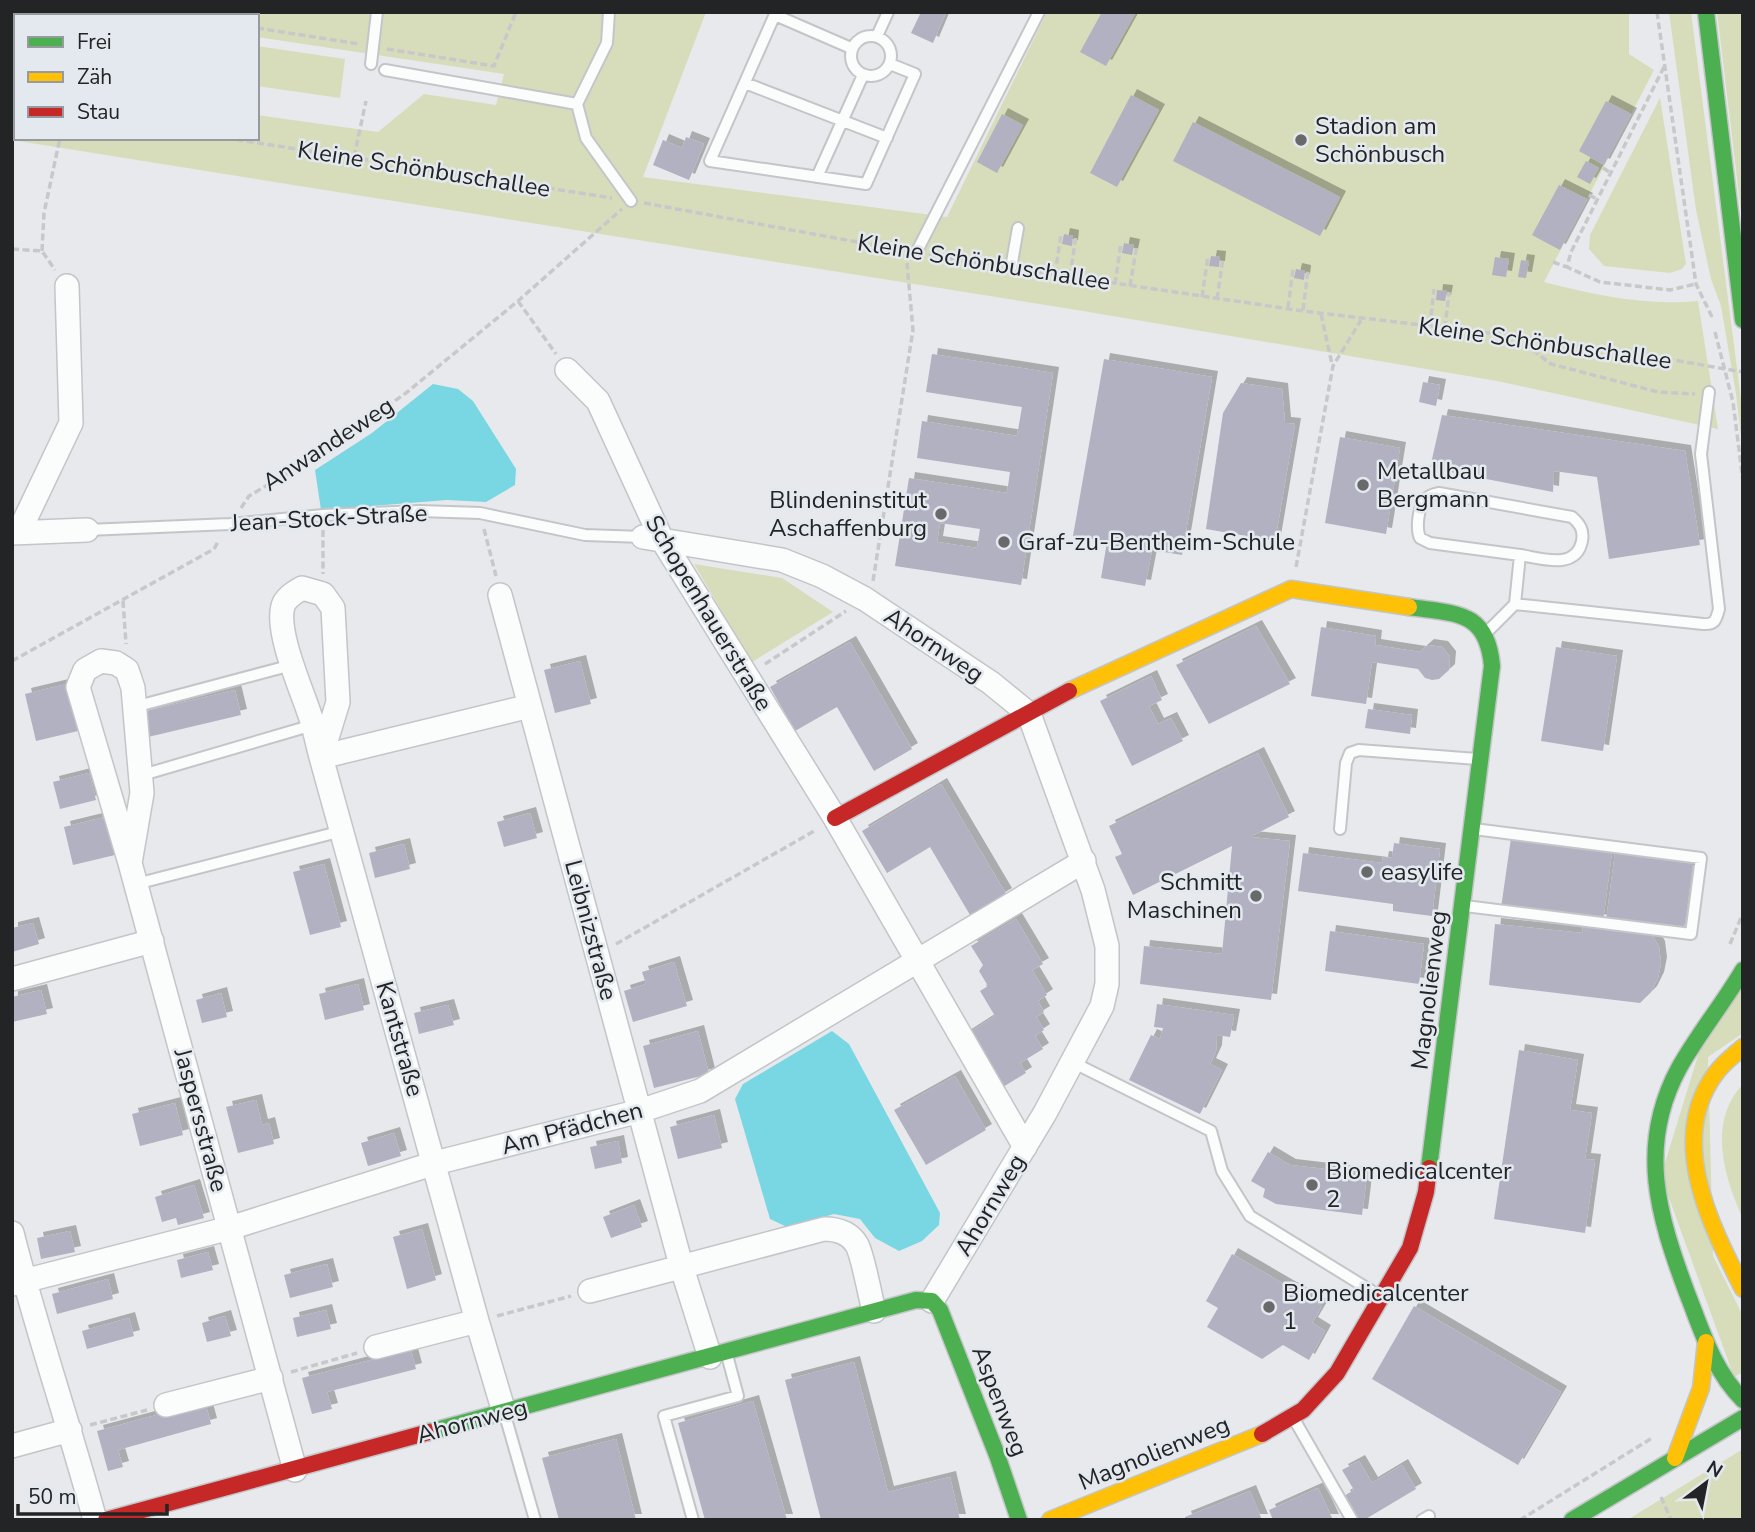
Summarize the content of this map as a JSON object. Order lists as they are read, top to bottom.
{
  "streets": {
    "main road": ["Ahornweg", "Magnolienweg", "Aspenweg"],
    "street": [
      "Jean-Stock-Straße",
      "Schopenhauerstraße",
      "Leibnizstraße",
      "Kantstraße",
      "Jaspersstraße",
      "Am Pfädchen"
    ],
    "path": ["Kleine Schönbuschallee", "Anwandeweg"]
  },
  "crossings": [
    ["Kleine Schönbuschallee", "Anwandeweg"],
    ["Anwandeweg", "Jean-Stock-Straße"],
    ["Jean-Stock-Straße", "Schopenhauerstraße"],
    ["Jean-Stock-Straße", "Ahornweg"],
    ["Schopenhauerstraße", "Ahornweg"],
    ["Schopenhauerstraße", "Am Pfädchen"],
    ["Ahornweg", "Leibnizstraße"],
    ["Ahornweg", "Kantstraße"],
    ["Ahornweg", "Jaspersstraße"],
    ["Ahornweg", "Am Pfädchen"],
    ["Ahornweg", "Aspenweg"],
    ["Leibnizstraße", "Am Pfädchen"],
    ["Kantstraße", "Am Pfädchen"],
    ["Jaspersstraße", "Am Pfädchen"]
  ],
  "places": [
    "Stadion am Schönbusch",
    "Metallbau Bergmann",
    "Blindeninstitut Aschaffenburg",
    "Graf-zu-Bentheim-Schule",
    "easylife",
    "Schmitt Maschinen",
    "Biomedicalcenter 2",
    "Biomedicalcenter 1"
  ],
  "legend": ["Frei", "Zäh", "Stau"],
  "scale_bar": "50 m",
  "north": "top right"
}
